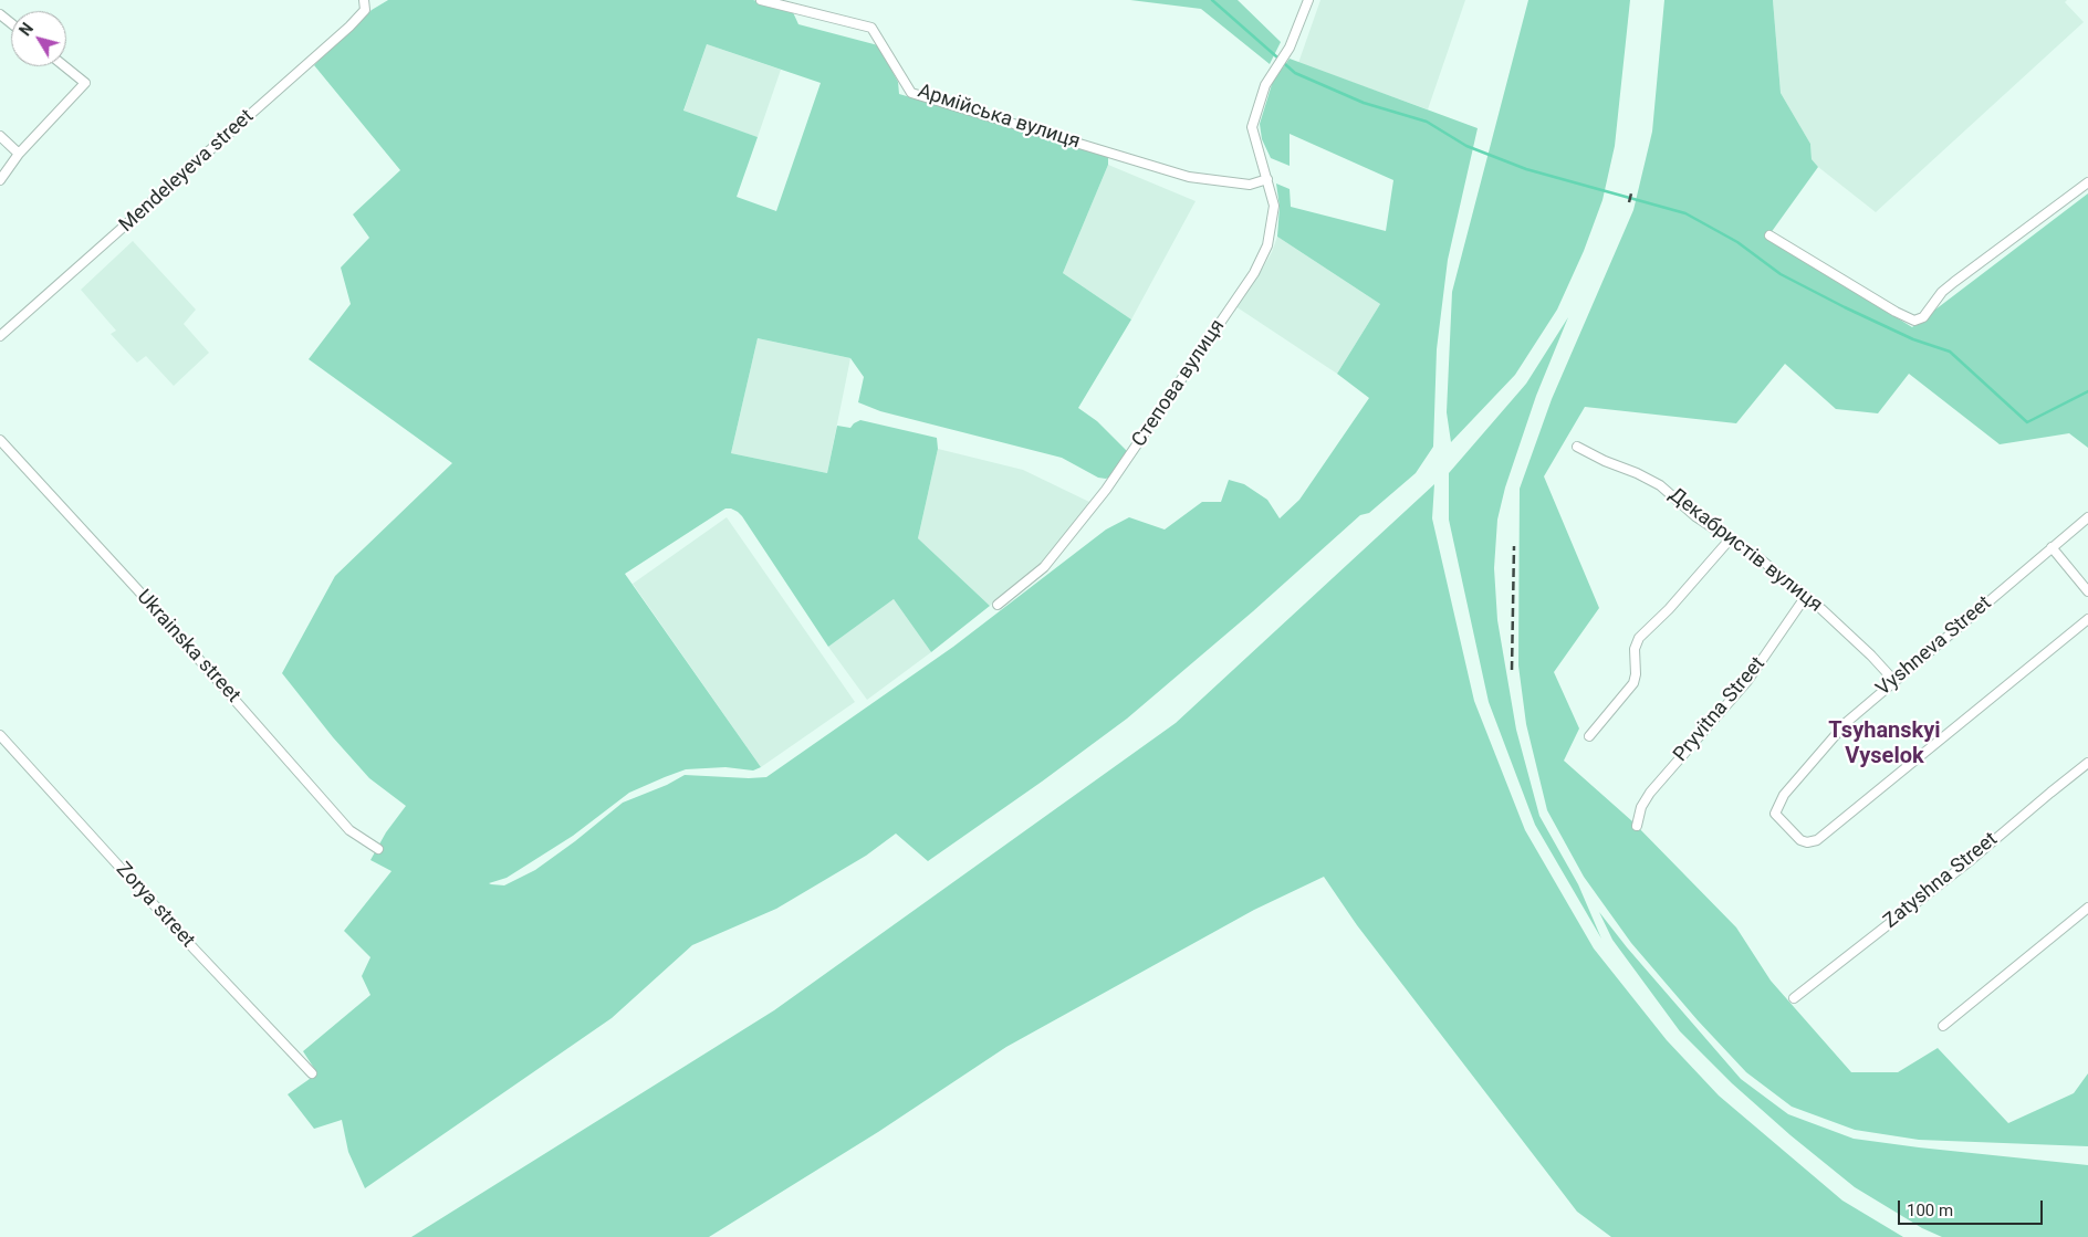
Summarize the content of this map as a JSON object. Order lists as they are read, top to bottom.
{
  "streets": {
    "street": [
      "Армійська вулиця",
      "Mendeleyeva street",
      "Степова вулиця",
      "Декабристів вулиця",
      "Ukrainska street",
      "Vyshneva Street",
      "Pryvitna Street",
      "Zatyshna Street",
      "Zorya street"
    ]
  },
  "crossings": [
    ["Армійська вулиця", "Степова вулиця"],
    ["Декабристів вулиця", "Vyshneva Street"],
    ["Декабристів вулиця", "Pryvitna Street"]
  ],
  "districts": ["Tsyhanskyi Vyselok"],
  "scale_bar": "100 m",
  "north": "top left"
}
